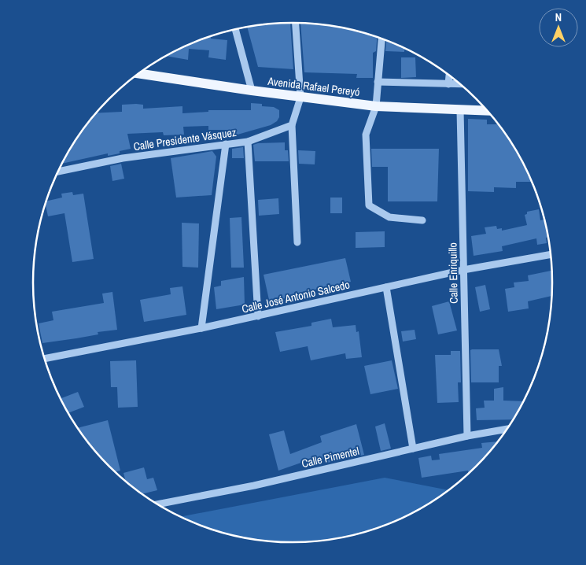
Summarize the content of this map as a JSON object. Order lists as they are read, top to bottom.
{
  "streets": {
    "main road": ["Avenida Rafael Pereyó"],
    "street": [
      "Calle Presidente Vásquez",
      "Calle Enriquillo",
      "Calle José Antonio Salcedo",
      "Calle Pimentel"
    ]
  },
  "crossings": [
    ["Avenida Rafael Pereyó", "Calle Enriquillo"],
    ["Calle Enriquillo", "Calle José Antonio Salcedo"],
    ["Calle Enriquillo", "Calle Pimentel"]
  ],
  "north": "top"
}
